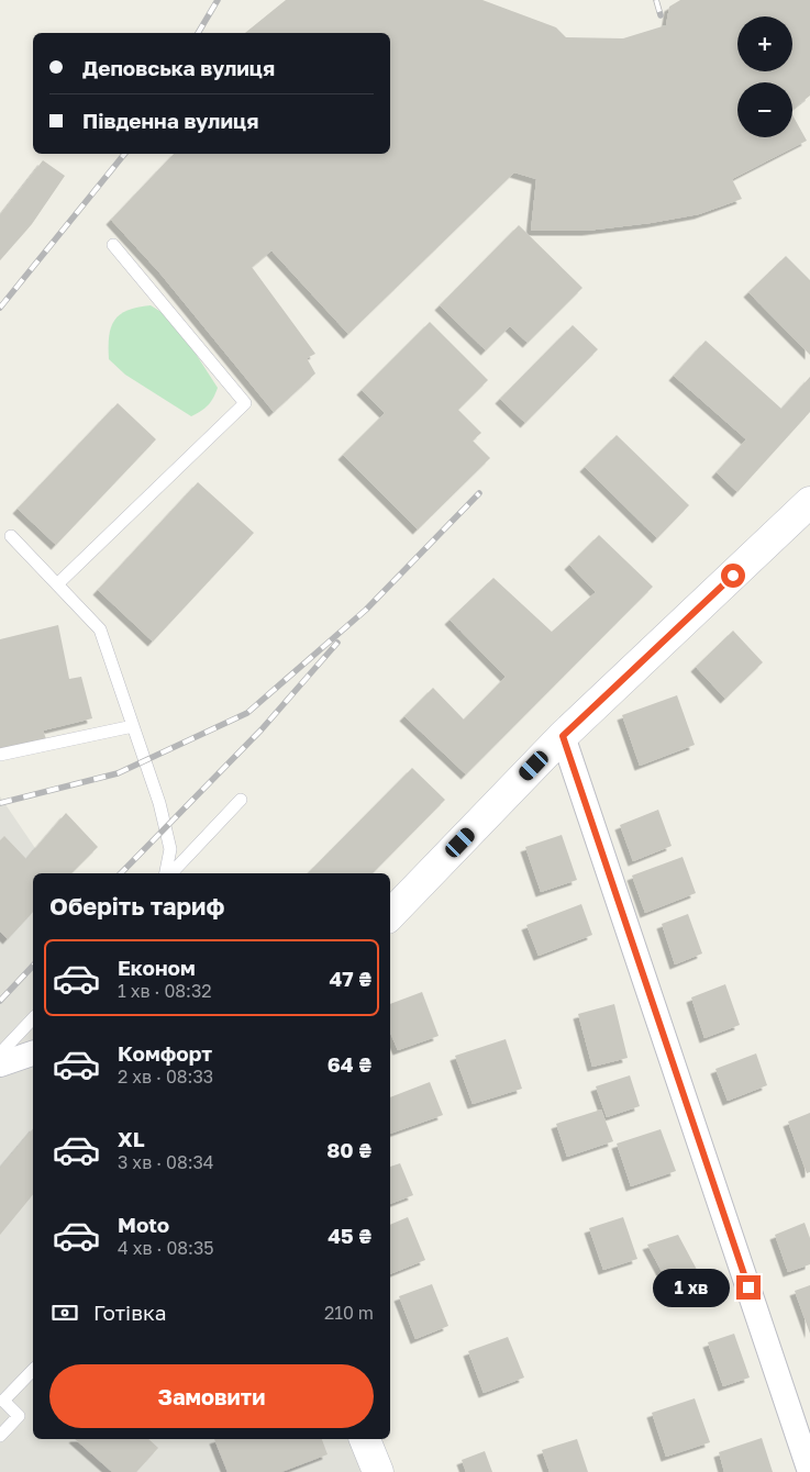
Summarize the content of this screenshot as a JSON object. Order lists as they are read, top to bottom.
{
  "page": {
    "map_buttons": ["+", "−"],
    "banner": ["Деповська вулиця", "Південна вулиця"],
    "heading": "Оберіть тариф",
    "list": [
      {
        "name": "Економ",
        "note": "1 хв · 08:32",
        "value": "47 ₴"
      },
      {
        "name": "Комфорт",
        "note": "2 хв · 08:33",
        "value": "64 ₴"
      },
      {
        "name": "XL",
        "note": "3 хв · 08:34",
        "value": "80 ₴"
      },
      {
        "name": "Moto",
        "note": "4 хв · 08:35",
        "value": "45 ₴"
      }
    ],
    "bubble": "1 хв",
    "pay": ["Готівка", "210 m"],
    "buttons": "Замовити"
  }
}
